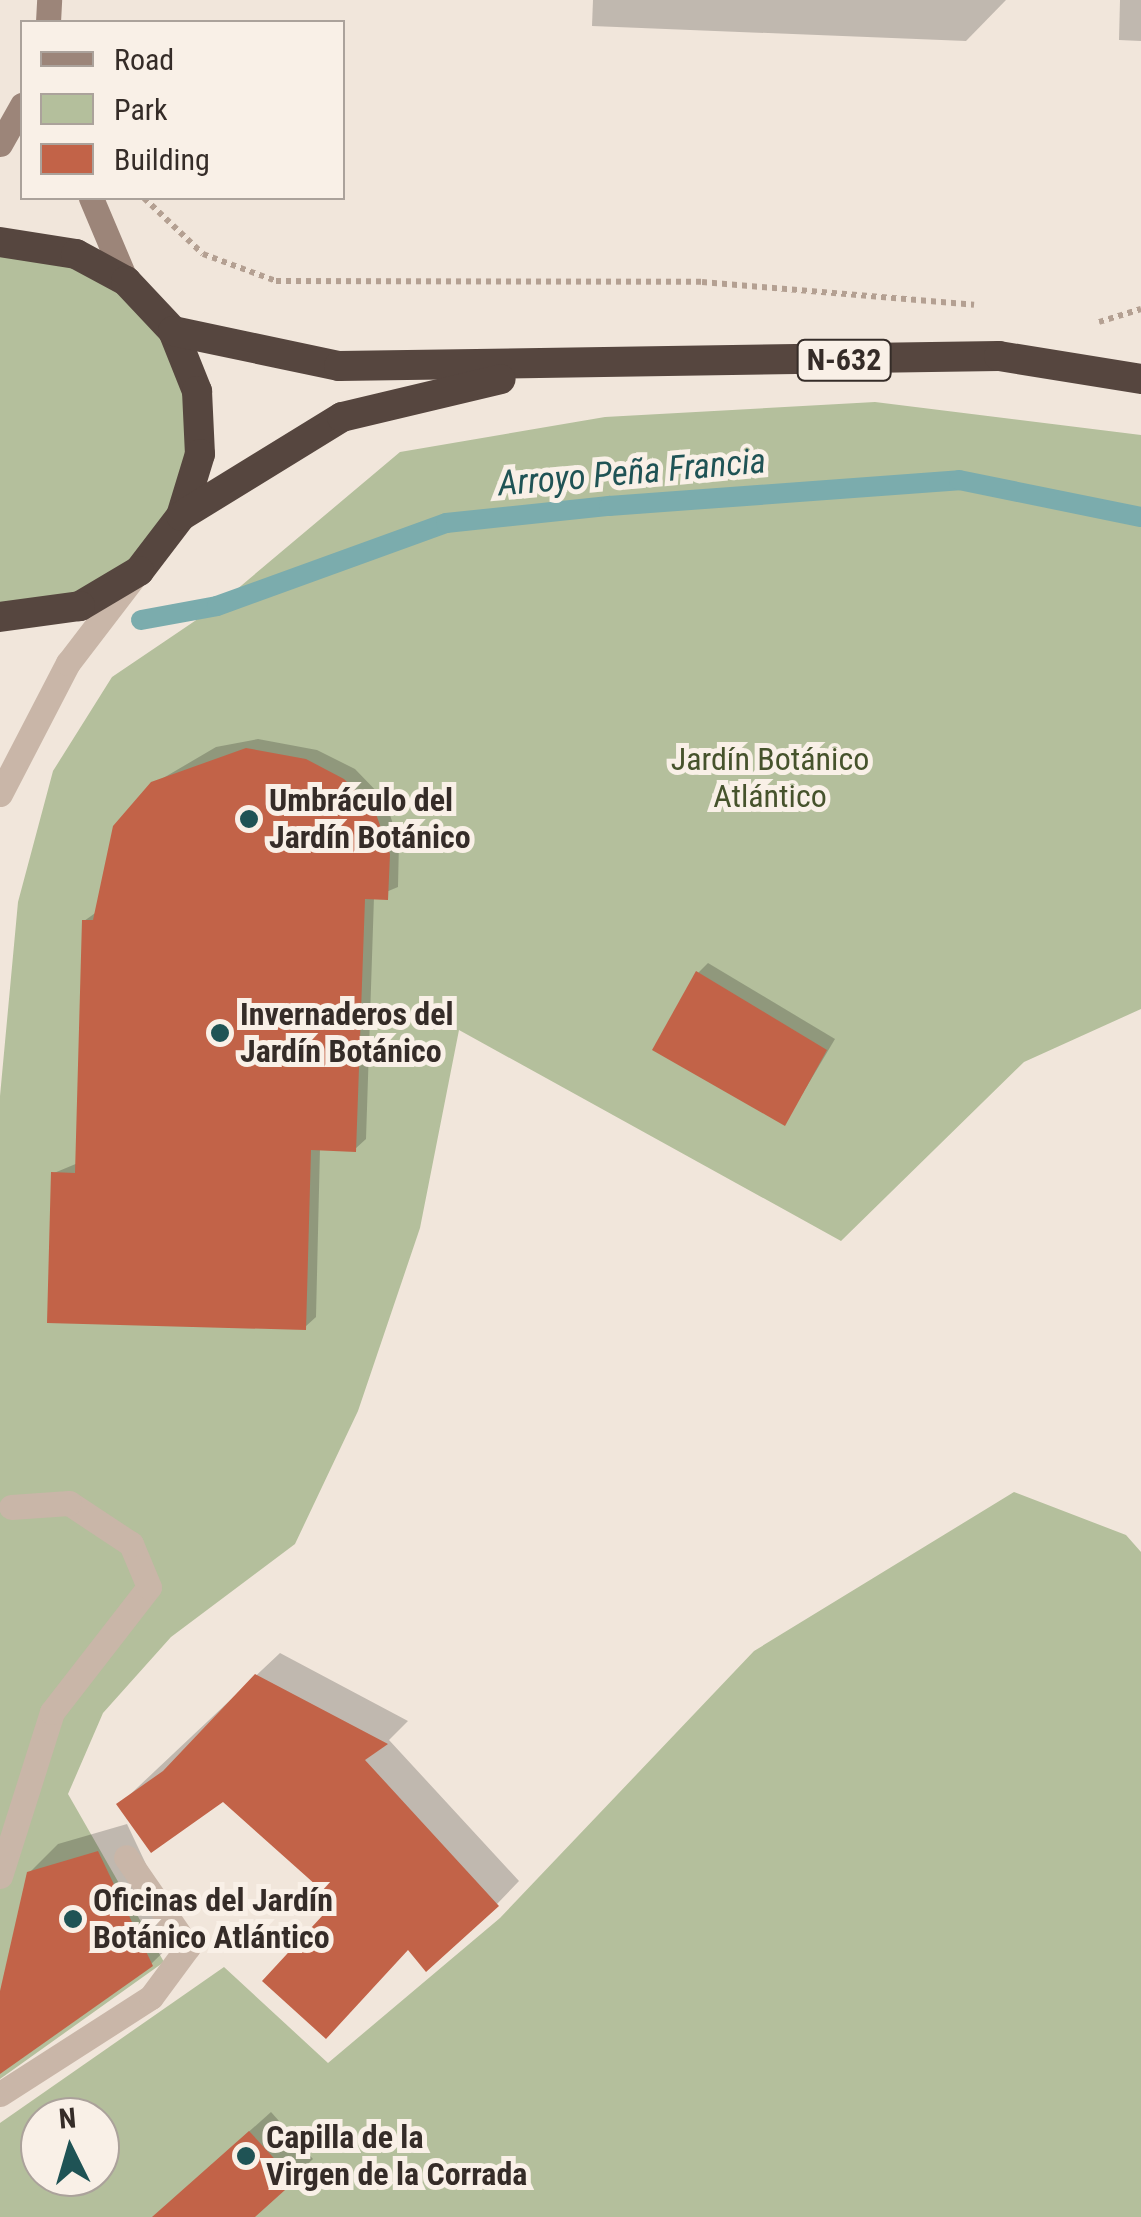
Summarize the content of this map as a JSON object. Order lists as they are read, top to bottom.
{
  "streets": {
    "highway": ["N-632"]
  },
  "water": ["Arroyo Peña Francia"],
  "parks": ["Jardín Botánico Atlántico"],
  "places": [
    "Umbráculo del Jardín Botánico",
    "Invernaderos del Jardín Botánico",
    "Oficinas del Jardín Botánico Atlántico",
    "Capilla de la Virgen de la Corrada"
  ],
  "legend": ["Road", "Park", "Building"],
  "north": "top"
}
